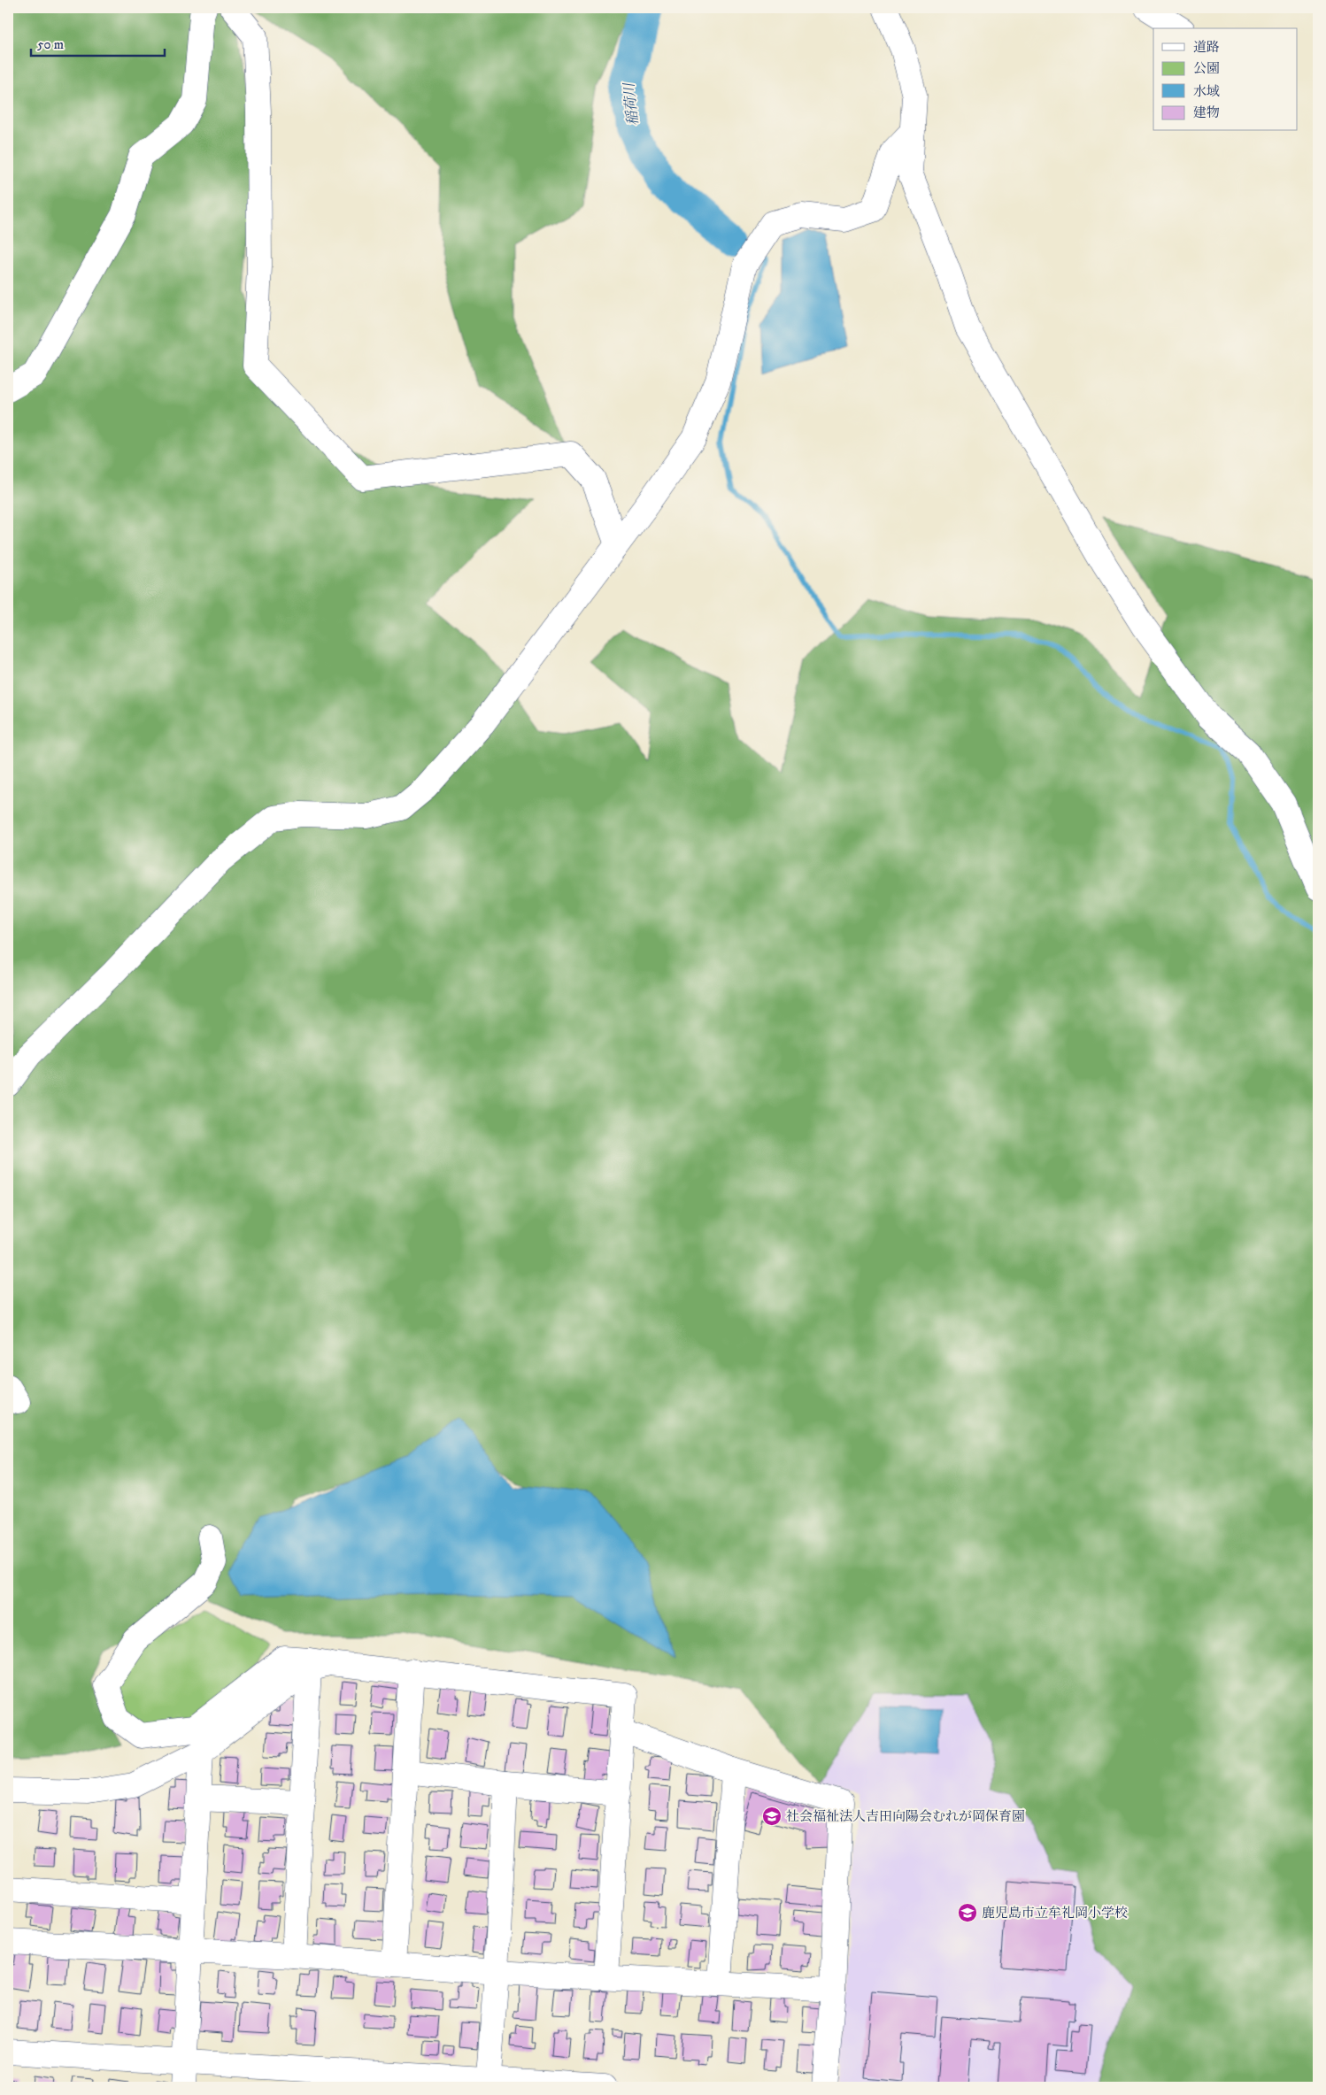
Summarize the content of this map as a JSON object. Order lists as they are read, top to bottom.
{
  "water": ["稲荷川"],
  "places": {
    "school or university": ["社会福祉法人吉田向陽会むれが岡保育園", "鹿児島市立牟礼岡小学校"]
  },
  "legend": [
    "道路",
    "公園",
    "水域",
    "建物"
  ],
  "scale_bar": "50 m"
}
